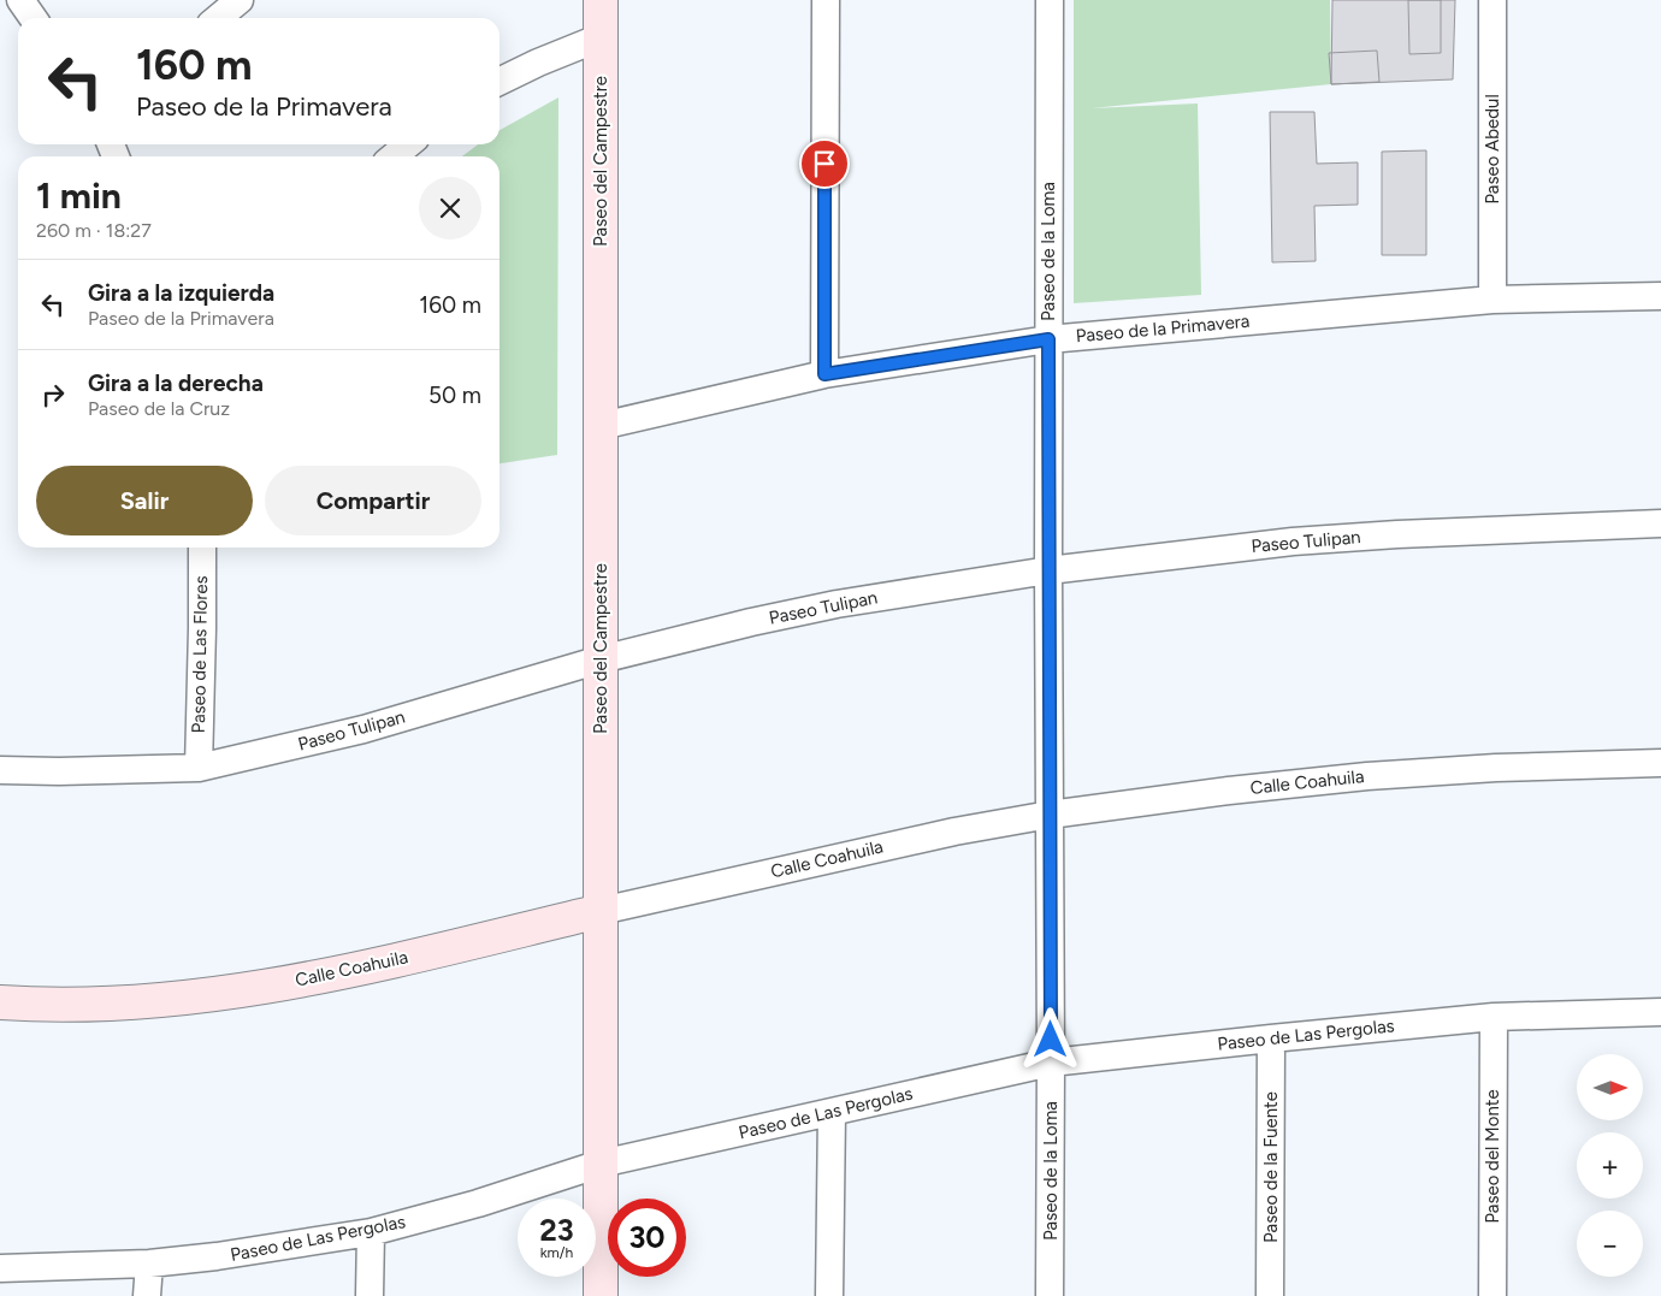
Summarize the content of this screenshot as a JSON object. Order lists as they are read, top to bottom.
{
  "streets": {
    "street": [
      "Paseo Abedul",
      "Paseo del Campestre",
      "Paseo de la Loma",
      "Paseo de la Primavera",
      "Paseo Tulipan",
      "Paseo de Las Flores",
      "Calle Coahuila",
      "Paseo de Las Pergolas",
      "Paseo del Monte",
      "Paseo de la Fuente"
    ]
  },
  "crossings": [
    ["Paseo Abedul", "Paseo de la Primavera"],
    ["Paseo del Campestre", "Paseo de la Primavera"],
    ["Paseo del Campestre", "Paseo Tulipan"],
    ["Paseo del Campestre", "Calle Coahuila"],
    ["Paseo del Campestre", "Paseo de Las Pergolas"],
    ["Paseo de la Loma", "Paseo de la Primavera"],
    ["Paseo de la Loma", "Paseo Tulipan"],
    ["Paseo de la Loma", "Calle Coahuila"],
    ["Paseo de la Loma", "Paseo de Las Pergolas"],
    ["Paseo Tulipan", "Paseo de Las Flores"],
    ["Paseo de Las Pergolas", "Paseo del Monte"],
    ["Paseo de Las Pergolas", "Paseo de la Fuente"]
  ],
  "north": "right",
  "page": {
    "turn": ["160 m", "Paseo de la Primavera"],
    "heading": ["1 min", "260 m · 18:27"],
    "list": [
      {
        "name": "Gira a la izquierda",
        "note": "Paseo de la Primavera",
        "value": "160 m"
      },
      {
        "name": "Gira a la derecha",
        "note": "Paseo de la Cruz",
        "value": "50 m"
      }
    ],
    "buttons": ["Salir", "Compartir"],
    "map_buttons": ["+", "−"],
    "speed": "23 km/h",
    "limit": "30"
  }
}
